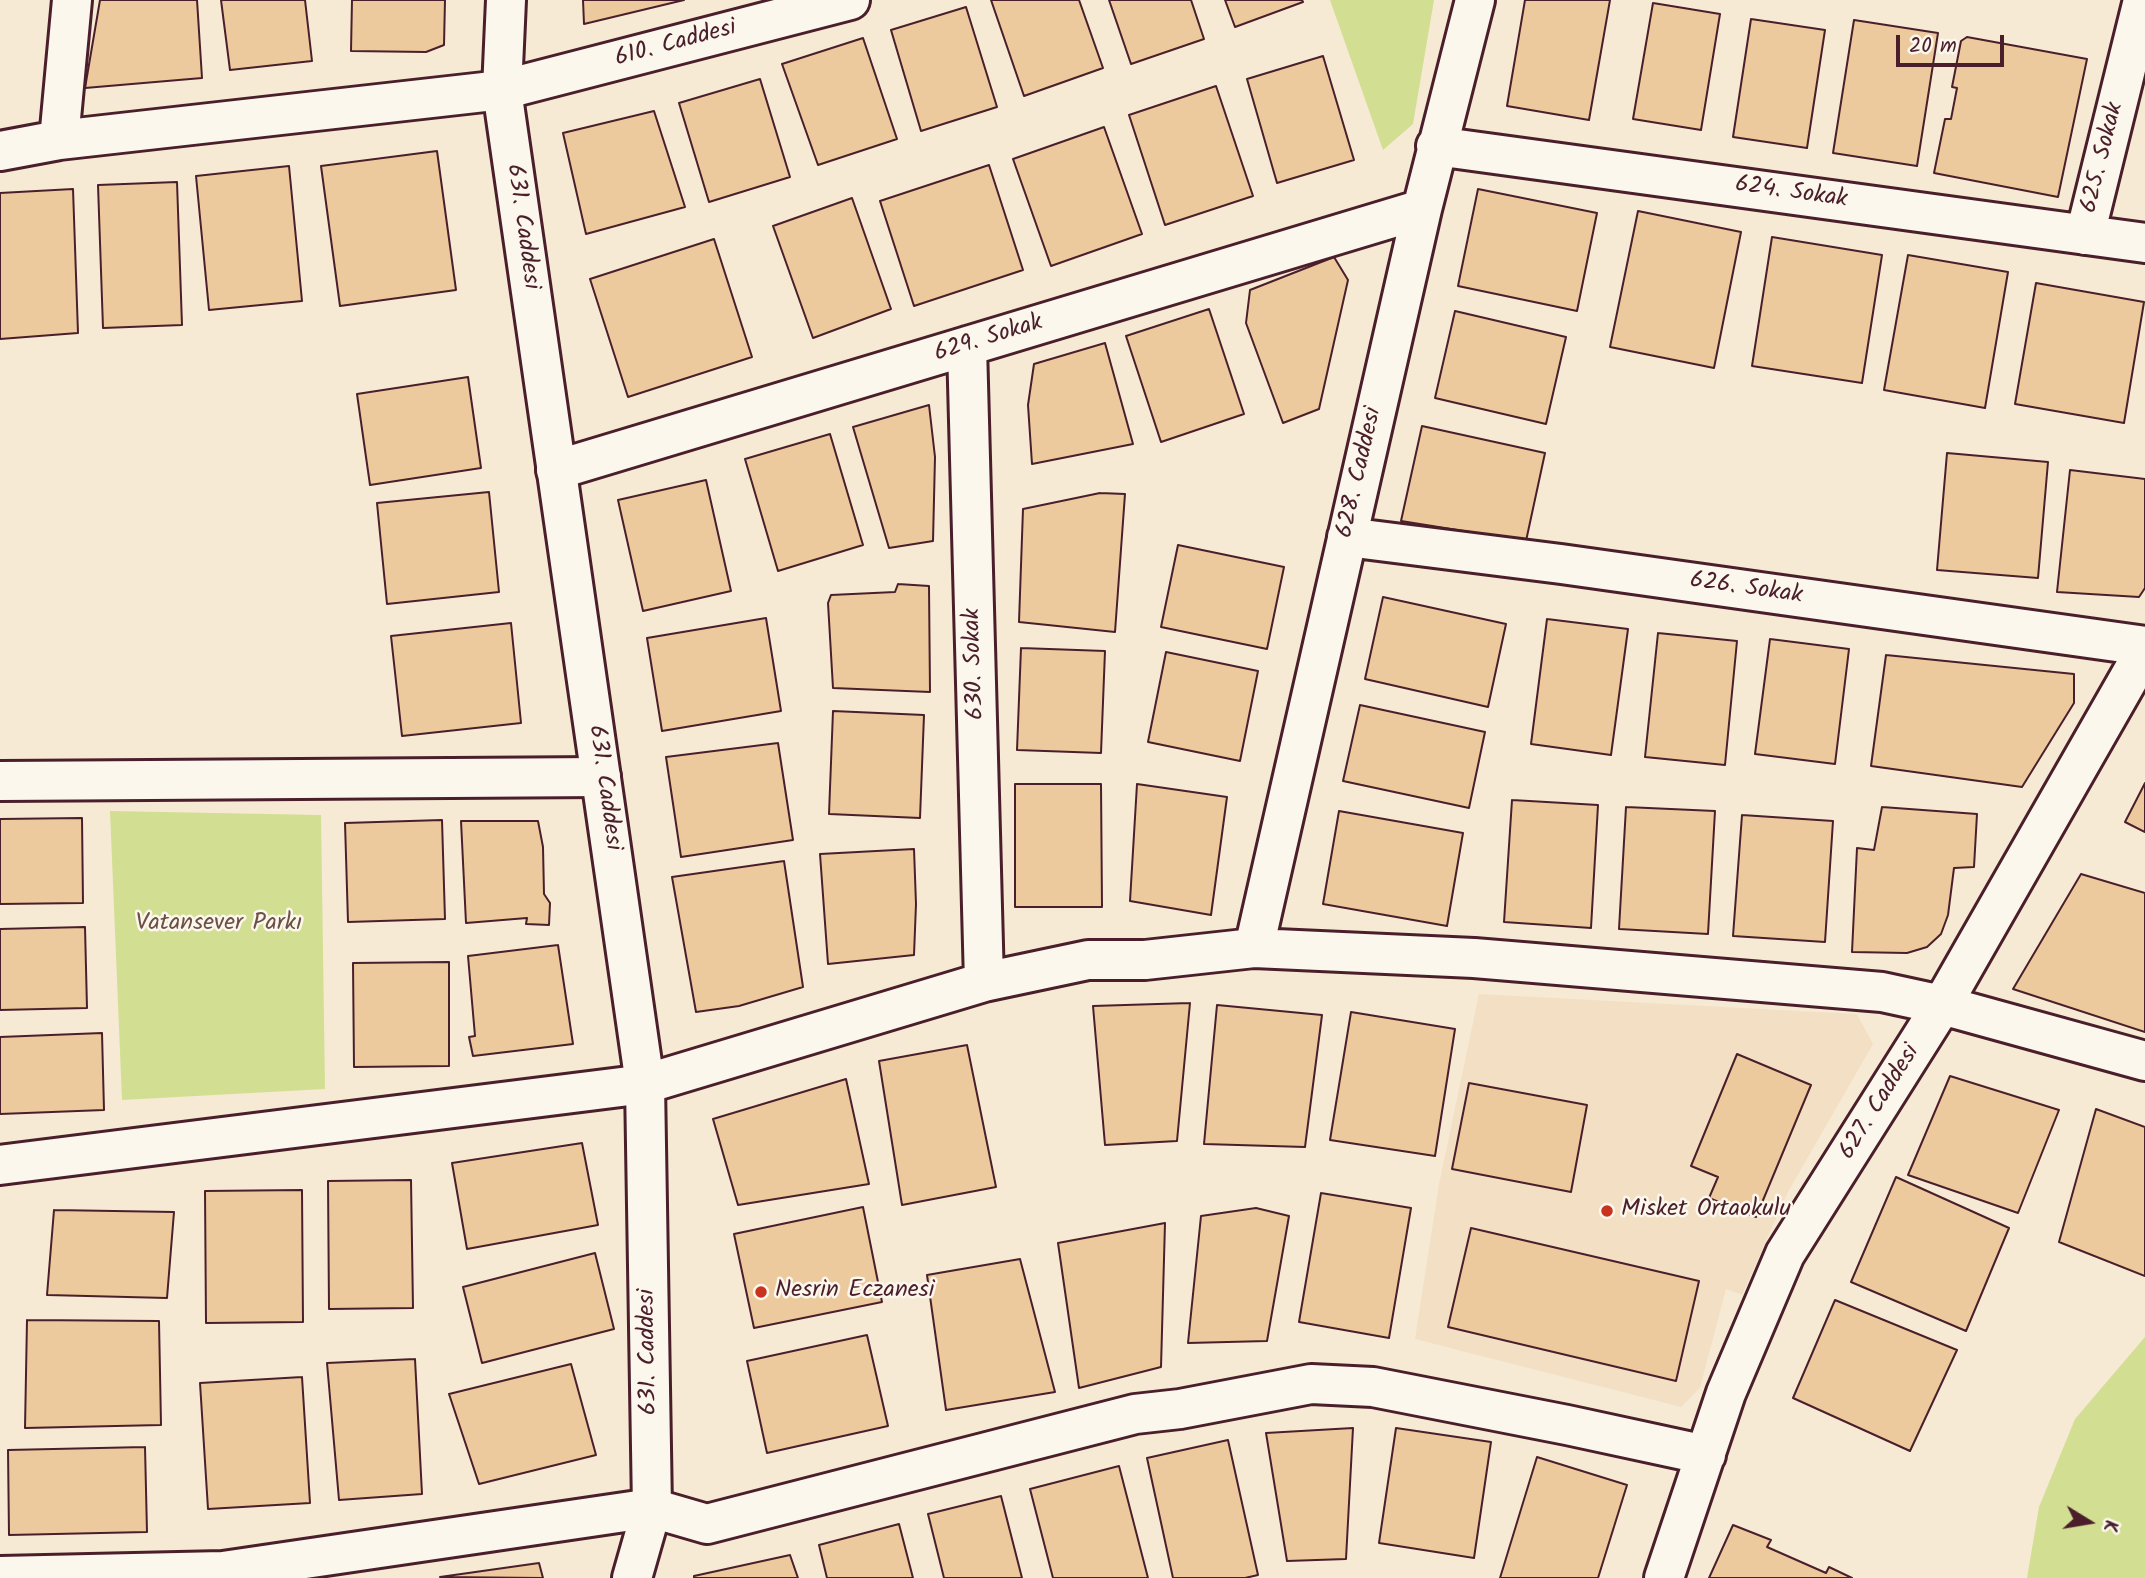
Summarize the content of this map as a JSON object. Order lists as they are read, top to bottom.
{
  "streets": {
    "street": [
      "610. Caddesi",
      "625. Sokak",
      "624. Sokak",
      "631. Caddesi",
      "629. Sokak",
      "628. Caddesi",
      "626. Sokak",
      "630. Sokak",
      "627. Caddesi"
    ]
  },
  "crossings": [
    ["610. Caddesi", "631. Caddesi"],
    ["625. Sokak", "624. Sokak"],
    ["624. Sokak", "628. Caddesi"],
    ["631. Caddesi", "629. Sokak"],
    ["629. Sokak", "628. Caddesi"],
    ["629. Sokak", "630. Sokak"],
    ["628. Caddesi", "626. Sokak"],
    ["626. Sokak", "627. Caddesi"]
  ],
  "parks": ["Vatansever Parkı"],
  "places": ["Misket Ortaokulu", "Nesrin Eczanesi"],
  "scale_bar": "20 m",
  "north": "right"
}
